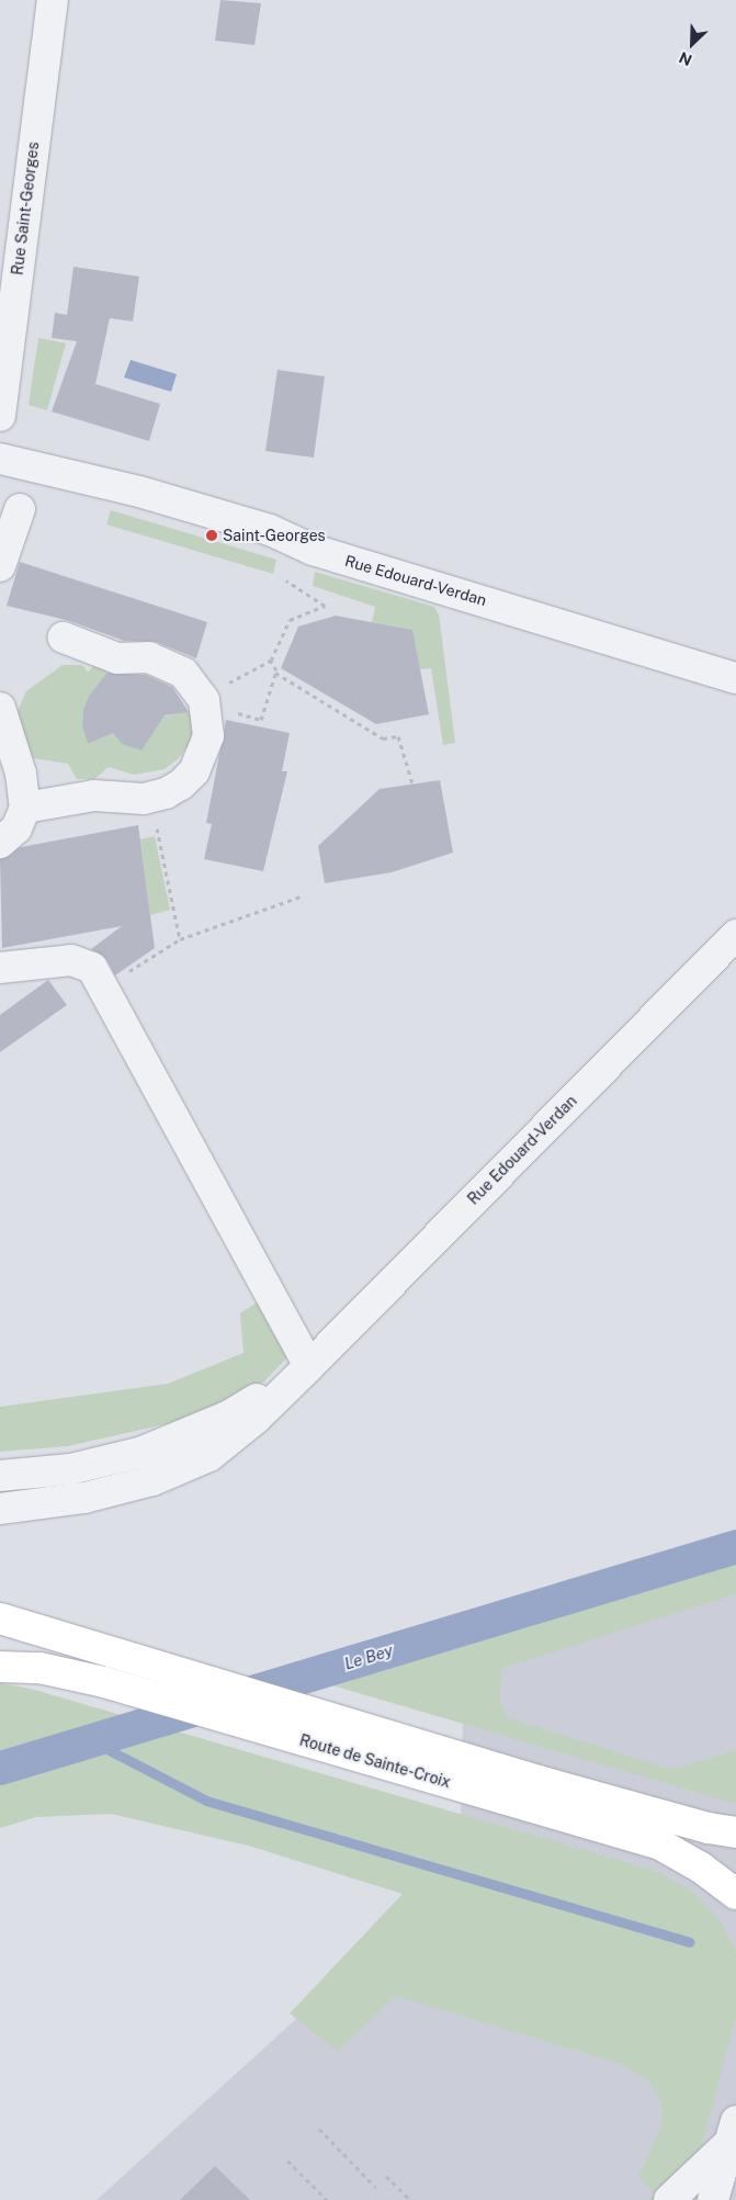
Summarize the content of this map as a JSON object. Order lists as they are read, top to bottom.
{
  "streets": {
    "main road": ["Route de Sainte-Croix"],
    "street": ["Rue Saint-Georges", "Rue Edouard-Verdan"]
  },
  "water": ["Le Bey"],
  "places": ["Saint-Georges"],
  "north": "bottom left"
}
